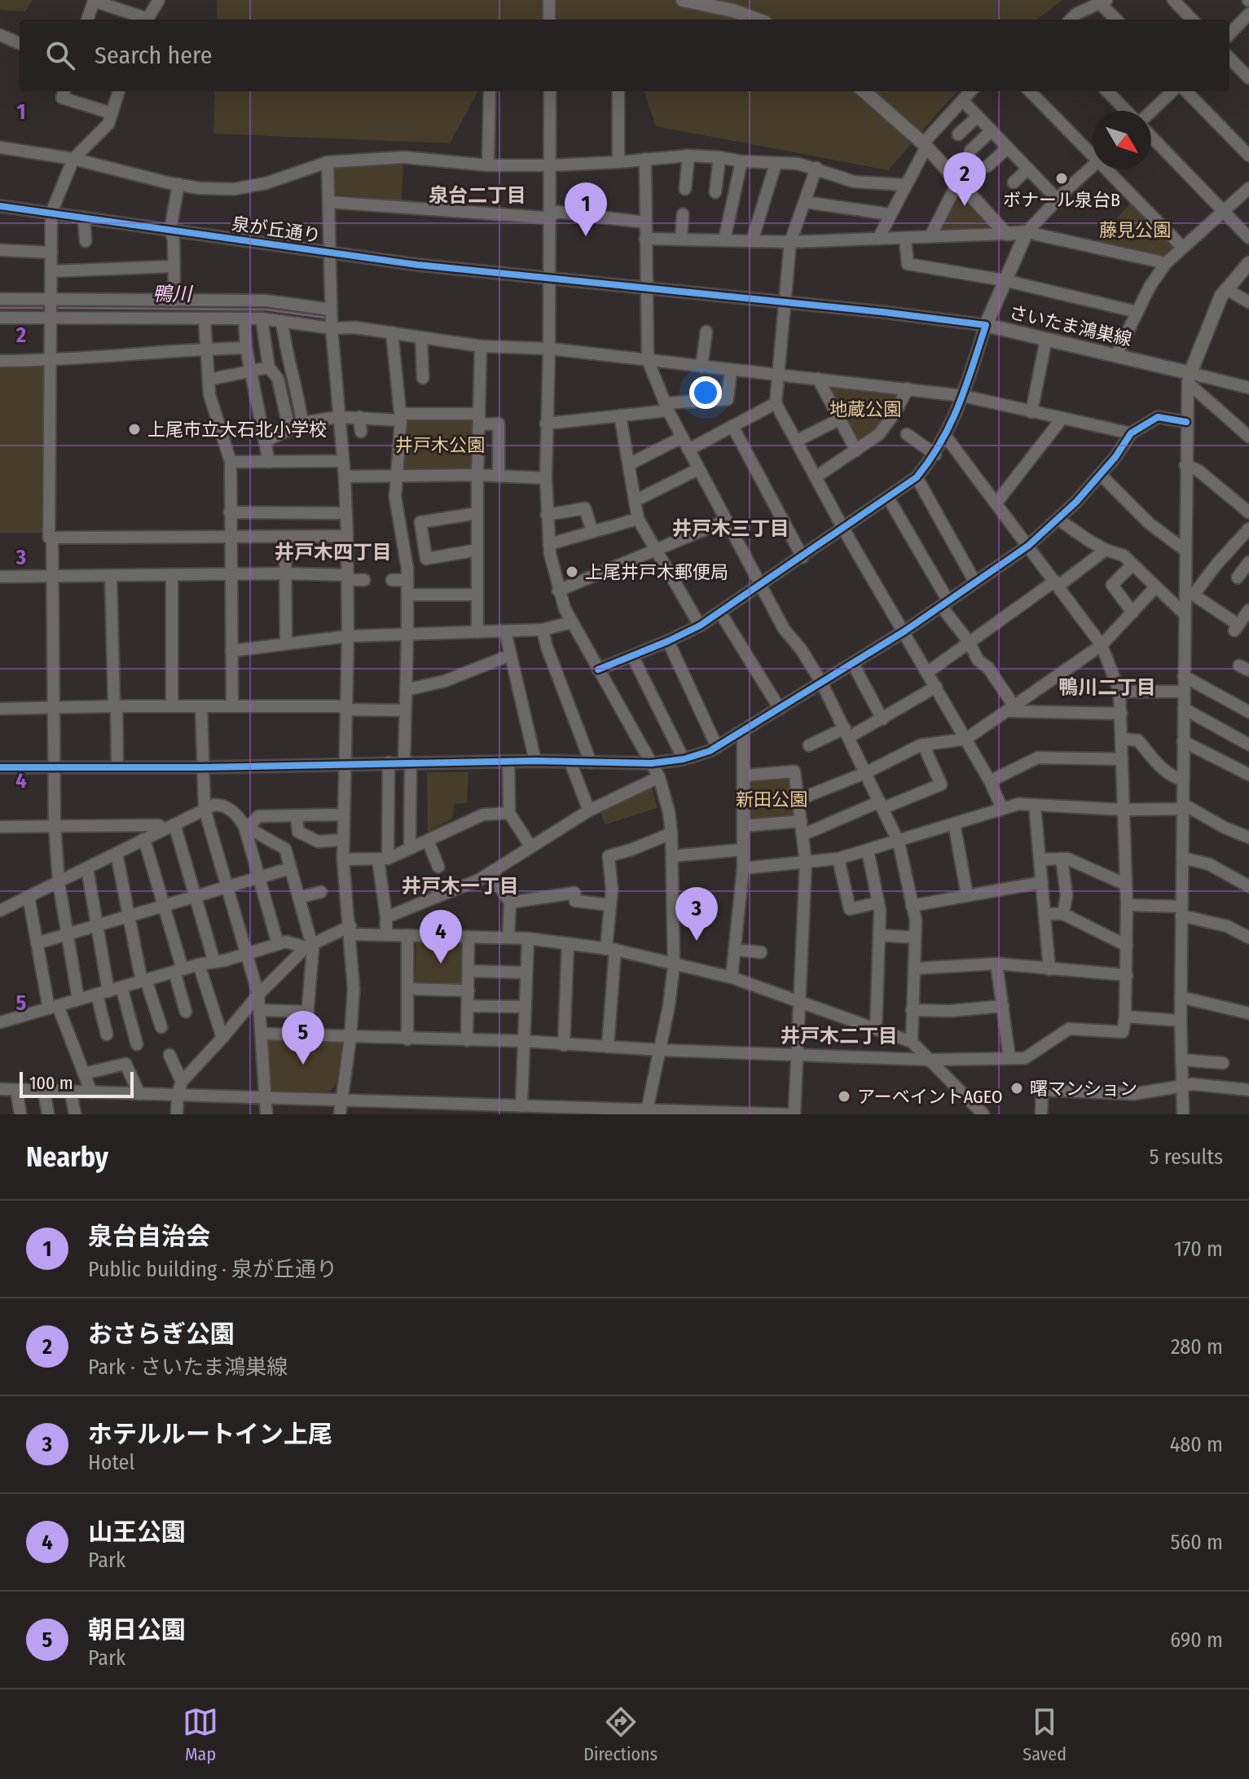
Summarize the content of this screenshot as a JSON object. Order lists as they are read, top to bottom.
{
  "streets": {
    "main road": ["さいたま鴻巣線"],
    "street": ["泉が丘通り"]
  },
  "crossings": [
    ["泉が丘通り", "さいたま鴻巣線"]
  ],
  "districts": [
    "泉台二丁目",
    "井戸木三丁目",
    "井戸木四丁目",
    "鴨川二丁目",
    "井戸木一丁目",
    "井戸木二丁目"
  ],
  "water": ["鴨川"],
  "parks": [
    "藤見公園",
    "地蔵公園",
    "井戸木公園",
    "新田公園"
  ],
  "places": [
    "ボナール泉台B",
    "上尾市立大石北小学校",
    "上尾井戸木郵便局",
    "曙マンション",
    "アーベイントAGEO"
  ],
  "scale_bar": "100 m",
  "north": "bottom right",
  "page": {
    "search": "Search here",
    "pins": [
      "2",
      "1",
      "3",
      "4",
      "5"
    ],
    "scale": "100 m",
    "heading": ["Nearby", "5 results"],
    "list": [
      {
        "mark": "1",
        "name": "泉台自治会",
        "note": "Public building · 泉が丘通り",
        "value": "170 m"
      },
      {
        "mark": "2",
        "name": "おさらぎ公園",
        "note": "Park · さいたま鴻巣線",
        "value": "280 m"
      },
      {
        "mark": "3",
        "name": "ホテルルートイン上尾",
        "note": "Hotel",
        "value": "480 m"
      },
      {
        "mark": "4",
        "name": "山王公園",
        "note": "Park",
        "value": "560 m"
      },
      {
        "mark": "5",
        "name": "朝日公園",
        "note": "Park",
        "value": "690 m"
      }
    ],
    "nav": ["Map", "Directions", "Saved"]
  },
  "grid": {
    "rows": [
      "1",
      "2",
      "3",
      "4",
      "5"
    ]
  }
}
